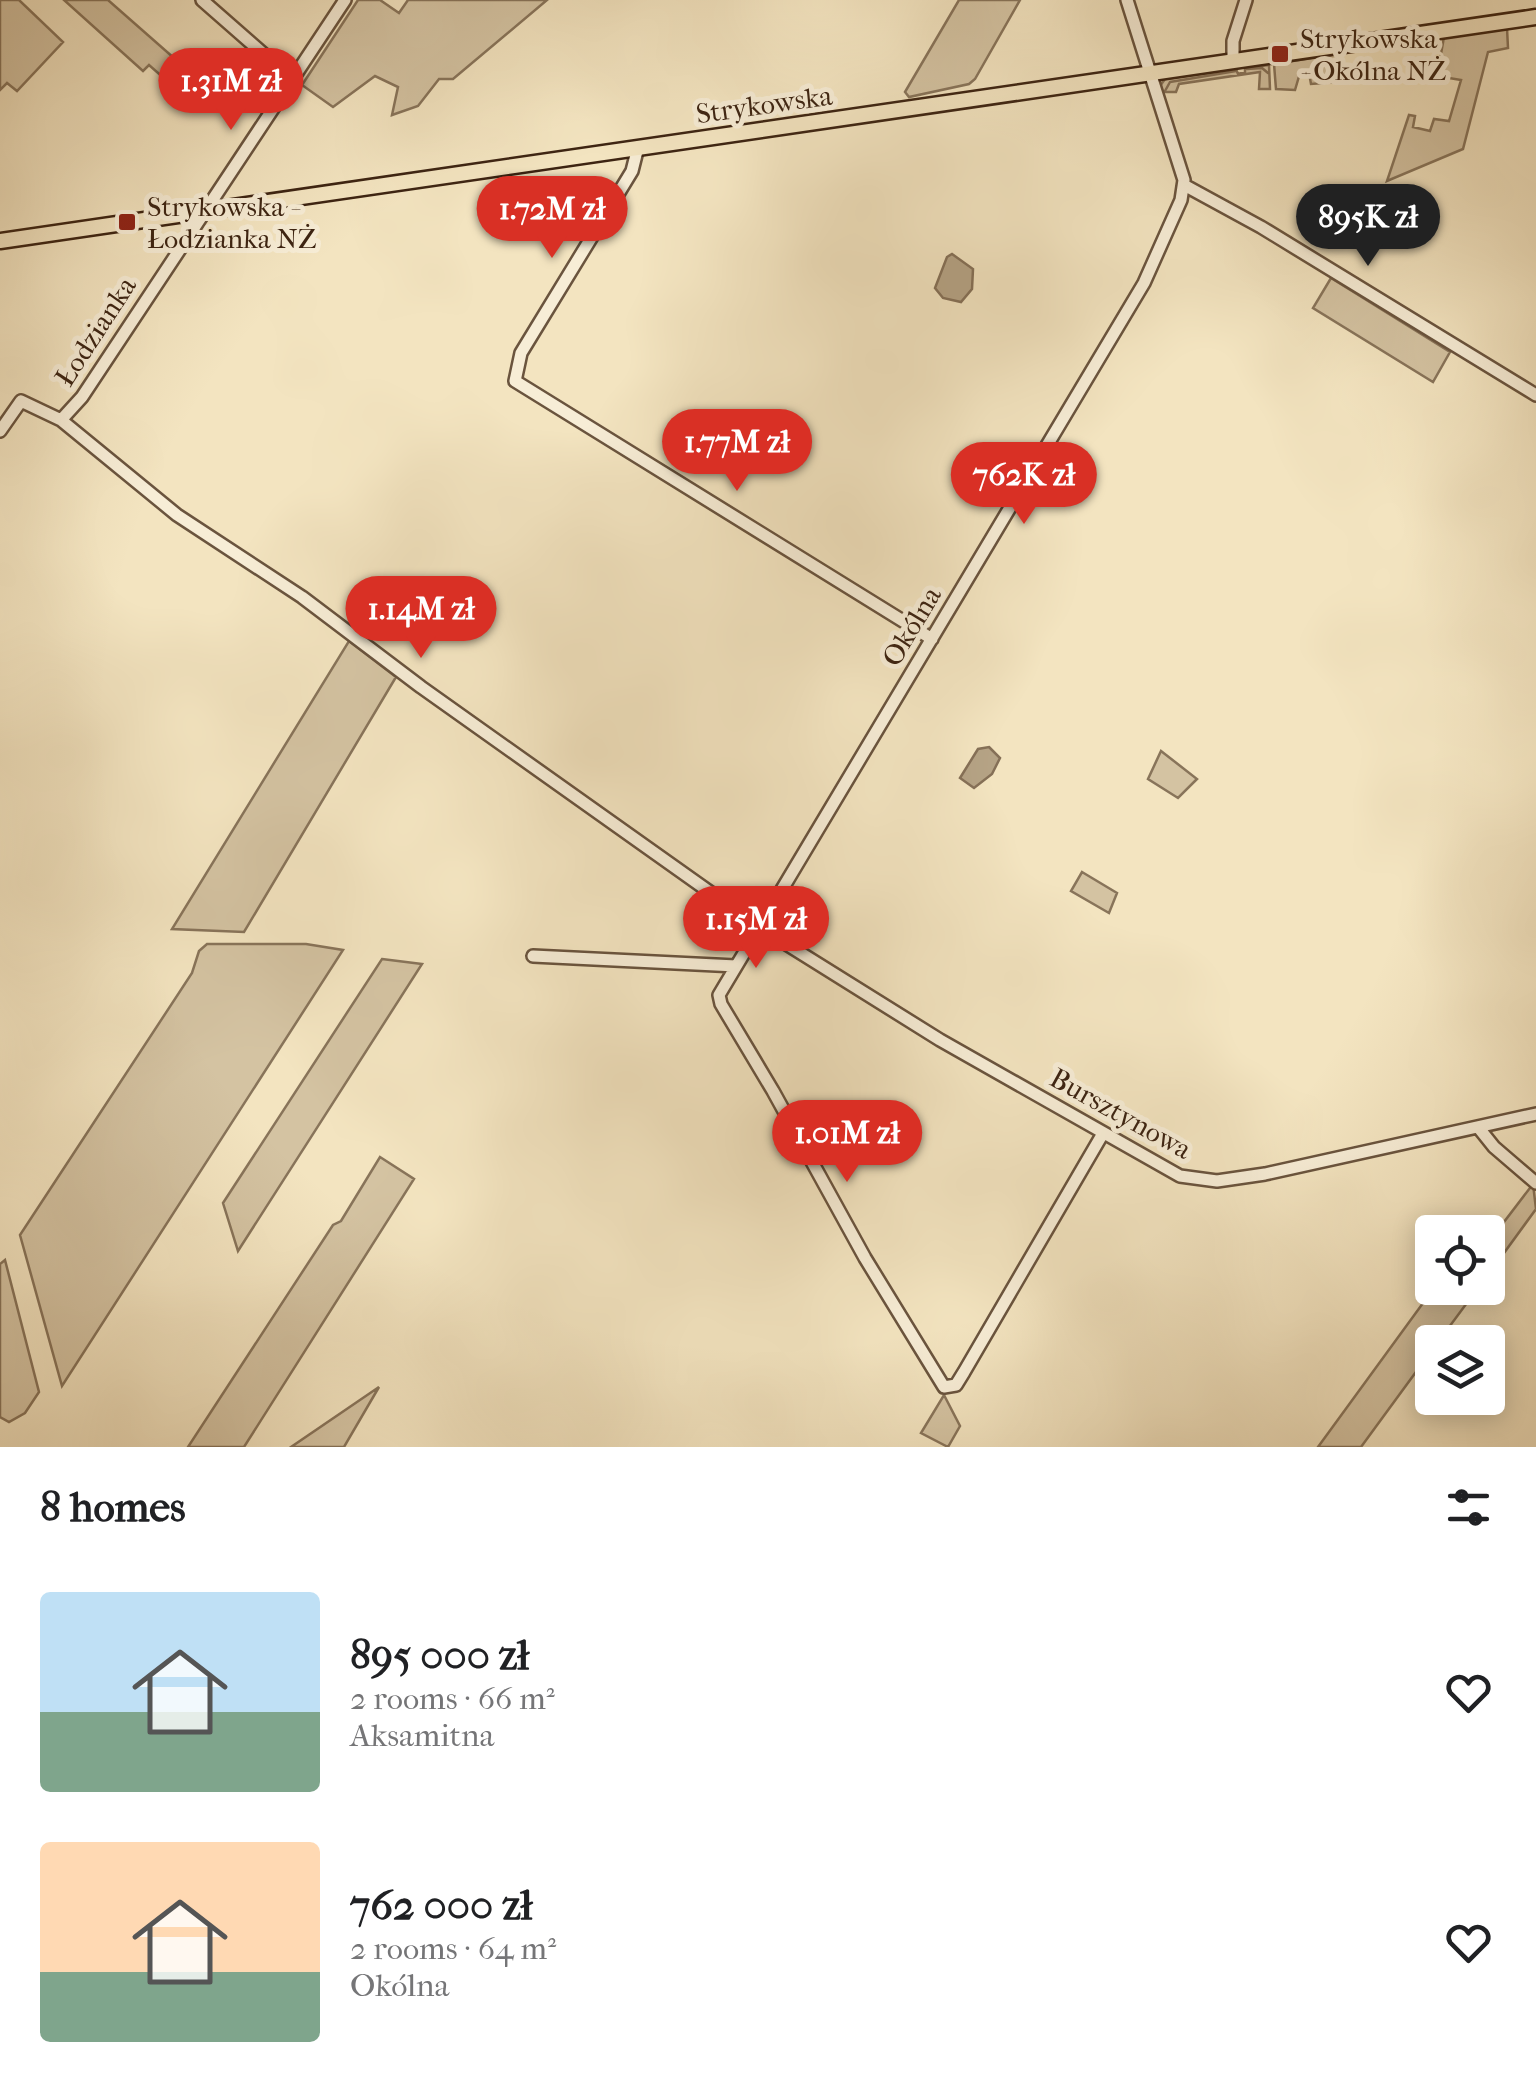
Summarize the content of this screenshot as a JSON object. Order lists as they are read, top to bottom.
{
  "streets": {
    "main road": ["Strykowska"],
    "street": ["Łodzianka", "Okólna", "Bursztynowa"]
  },
  "crossings": [
    ["Strykowska", "Łodzianka"],
    ["Łodzianka", "Bursztynowa"],
    ["Okólna", "Bursztynowa"]
  ],
  "places": {
    "transit": ["Strykowska - Okólna NŻ", "Strykowska - Łodzianka NŻ"]
  },
  "page": {
    "price": [
      "1.31M zł",
      "1.72M zł",
      "895K zł",
      "1.77M zł",
      "762K zł",
      "1.14M zł",
      "1.15M zł",
      "1.01M zł"
    ],
    "heading": "8 homes",
    "list": [
      {
        "name": "895 000 zł",
        "note": "2 rooms · 66 m² · Aksamitna"
      },
      {
        "name": "762 000 zł",
        "note": "2 rooms · 64 m² · Okólna"
      }
    ]
  }
}
